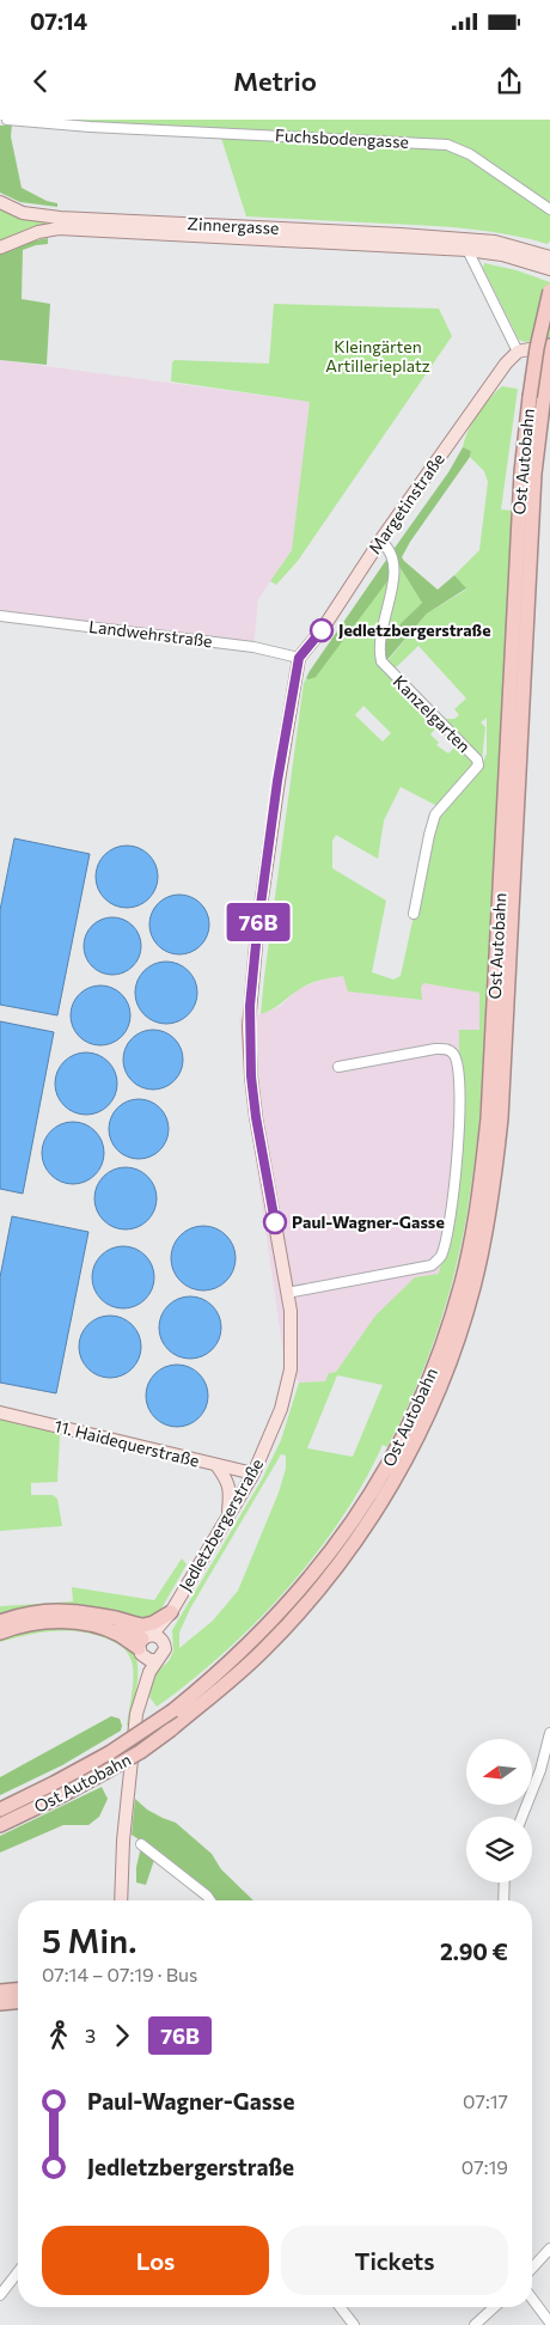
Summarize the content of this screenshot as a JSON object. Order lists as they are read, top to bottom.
{
  "streets": {
    "highway": ["Ost Autobahn"],
    "main road": [
      "Zinnergasse",
      "Margetinstraße",
      "11. Haidequerstraße",
      "Jedletzbergerstraße"
    ],
    "street": ["Fuchsbodengasse", "Landwehrstraße", "Kanzelgarten"]
  },
  "crossings": [
    ["Margetinstraße", "Landwehrstraße"],
    ["Margetinstraße", "Kanzelgarten"],
    ["Margetinstraße", "Jedletzbergerstraße"],
    ["Landwehrstraße", "Jedletzbergerstraße"],
    ["11. Haidequerstraße", "Jedletzbergerstraße"]
  ],
  "parks": ["Kleingärten Artillerieplatz"],
  "places": ["Jedletzbergerstraße", "Paul-Wagner-Gasse"],
  "lines": ["bus line 76B"],
  "north": "left",
  "page": {
    "status": "07:14",
    "header": "Metrio",
    "on_map": "76B",
    "heading": ["5 Min.", "07:14 – 07:19 · Bus", "2.90 €"],
    "legs": ["3", "76B"],
    "list": [
      {
        "name": "Paul-Wagner-Gasse",
        "value": "07:17"
      },
      {
        "name": "Jedletzbergerstraße",
        "value": "07:19"
      }
    ],
    "buttons": ["Los", "Tickets"]
  }
}
